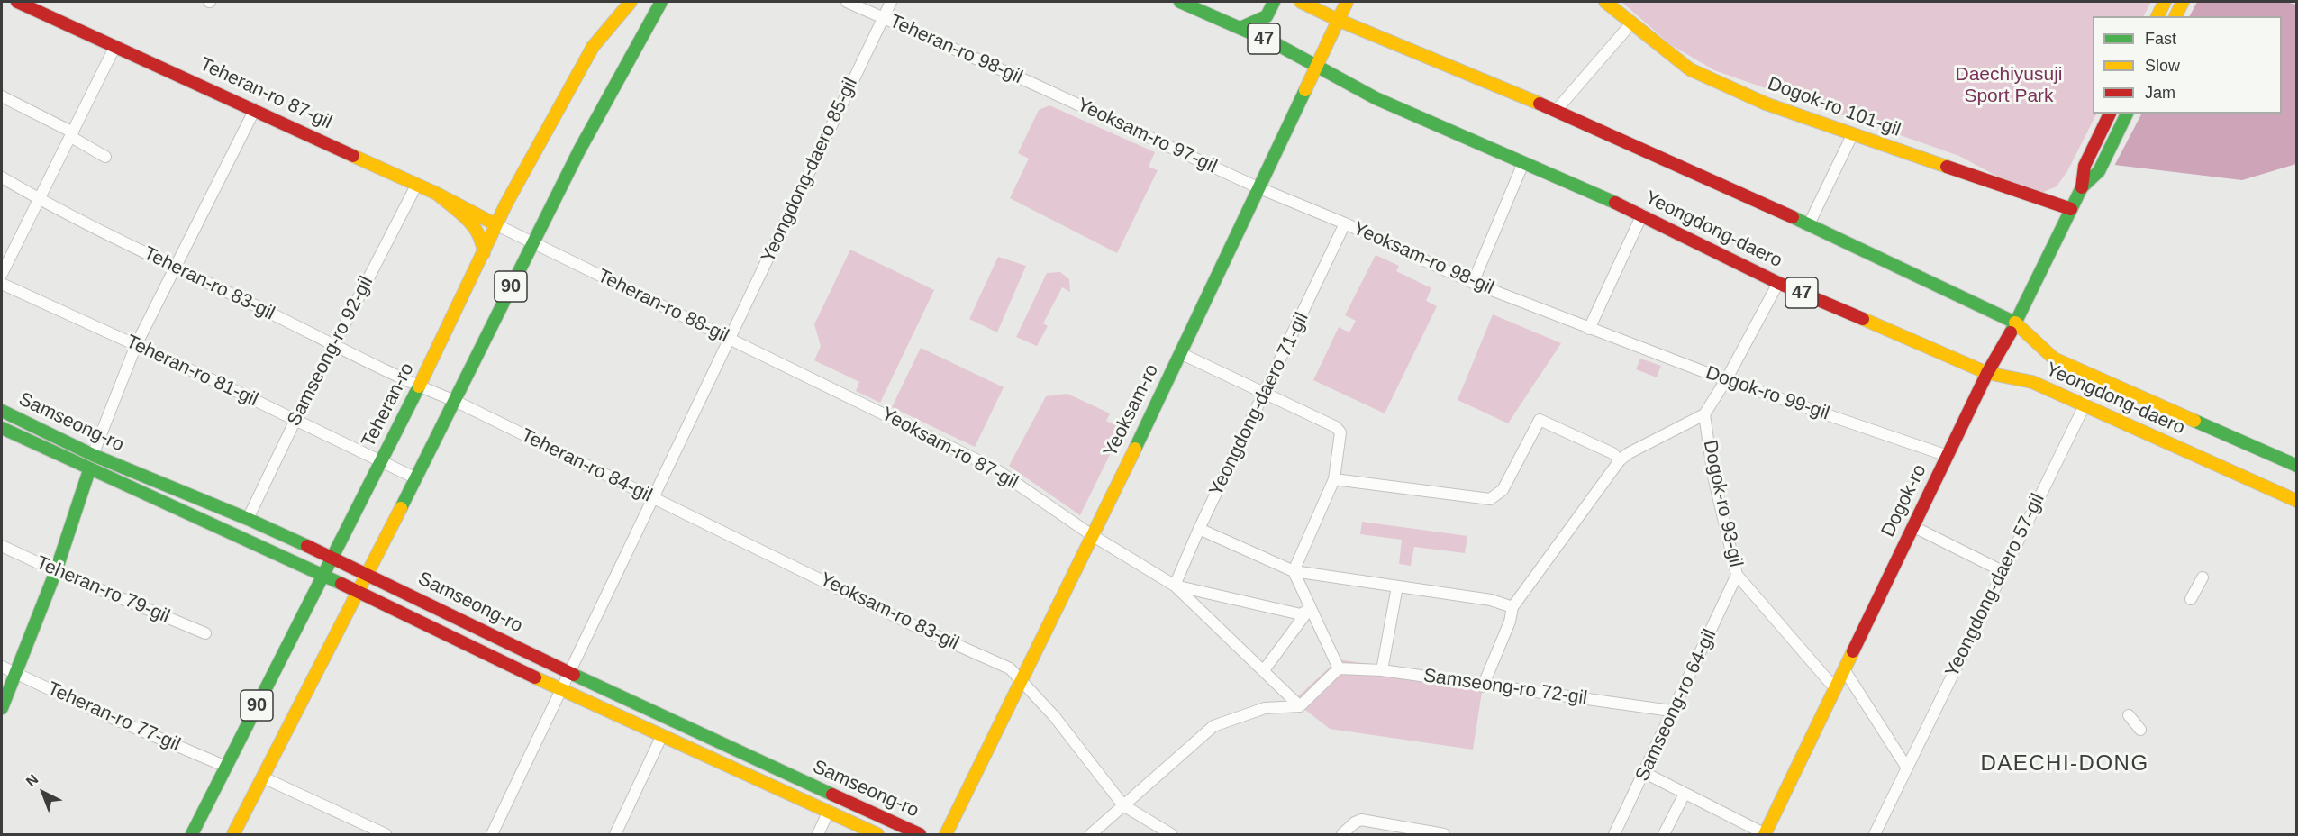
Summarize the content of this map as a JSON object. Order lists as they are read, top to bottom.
{
  "streets": {
    "main road": [
      "47",
      "Teheran-ro 87-gil",
      "Dogok-ro 101-gil",
      "Yeongdong-daero",
      "90",
      "Teheran-ro",
      "Yeoksam-ro",
      "Samseong-ro",
      "Dogok-ro"
    ],
    "street": [
      "Teheran-ro 98-gil",
      "Yeoksam-ro 97-gil",
      "Yeongdong-daero 85-gil",
      "Yeoksam-ro 98-gil",
      "Teheran-ro 83-gil",
      "Teheran-ro 88-gil",
      "Samseong-ro 92-gil",
      "Teheran-ro 81-gil",
      "Dogok-ro 99-gil",
      "Yeongdong-daero 71-gil",
      "Yeoksam-ro 87-gil",
      "Teheran-ro 84-gil",
      "Dogok-ro 93-gil",
      "Yeongdong-daero 57-gil",
      "Teheran-ro 79-gil",
      "Yeoksam-ro 83-gil",
      "Samseong-ro 72-gil",
      "Samseong-ro 64-gil",
      "Teheran-ro 77-gil"
    ]
  },
  "crossings": [
    ["Teheran-ro 98-gil", "Yeoksam-ro 97-gil"],
    ["Teheran-ro 98-gil", "Yeongdong-daero 85-gil"],
    ["Teheran-ro 87-gil", "Teheran-ro 88-gil"],
    ["Teheran-ro 87-gil", "Samseong-ro 92-gil"],
    ["Teheran-ro 87-gil", "Teheran-ro"],
    ["Dogok-ro 101-gil", "Dogok-ro"],
    ["Yeoksam-ro 97-gil", "Yeoksam-ro 98-gil"],
    ["Yeoksam-ro 97-gil", "Yeoksam-ro"],
    ["Yeongdong-daero 85-gil", "Teheran-ro 88-gil"],
    ["Yeongdong-daero 85-gil", "Samseong-ro"],
    ["Yeongdong-daero 85-gil", "Teheran-ro 84-gil"],
    ["Yeongdong-daero", "Yeoksam-ro"],
    ["Yeongdong-daero", "Dogok-ro"],
    ["Yeongdong-daero", "Yeongdong-daero 57-gil"],
    ["Yeoksam-ro 98-gil", "Dogok-ro 99-gil"],
    ["Yeoksam-ro 98-gil", "Yeongdong-daero 71-gil"],
    ["Yeoksam-ro 98-gil", "Yeoksam-ro"],
    ["Teheran-ro 83-gil", "Samseong-ro 92-gil"],
    ["Teheran-ro 83-gil", "Teheran-ro"],
    ["Teheran-ro 83-gil", "Teheran-ro 84-gil"],
    ["90", "Teheran-ro 88-gil"],
    ["90", "Teheran-ro 81-gil"],
    ["90", "Samseong-ro"],
    ["90", "Teheran-ro 84-gil"],
    ["Teheran-ro 88-gil", "Teheran-ro"],
    ["Teheran-ro 88-gil", "Yeoksam-ro 87-gil"],
    ["Samseong-ro 92-gil", "Teheran-ro 81-gil"],
    ["Samseong-ro 92-gil", "Samseong-ro"],
    ["Teheran-ro 81-gil", "Teheran-ro"],
    ["Dogok-ro 99-gil", "Dogok-ro"],
    ["Yeongdong-daero 71-gil", "Yeoksam-ro 87-gil"],
    ["Teheran-ro", "Samseong-ro"],
    ["Teheran-ro", "Teheran-ro 84-gil"],
    ["Teheran-ro", "Teheran-ro 77-gil"],
    ["Yeoksam-ro", "Yeoksam-ro 87-gil"],
    ["Yeoksam-ro", "Yeoksam-ro 83-gil"],
    ["Teheran-ro 84-gil", "Yeoksam-ro 83-gil"],
    ["Dogok-ro", "Dogok-ro 93-gil"],
    ["Dogok-ro 93-gil", "Samseong-ro 64-gil"],
    ["Samseong-ro 72-gil", "Samseong-ro 64-gil"]
  ],
  "districts": ["DAECHI-DONG"],
  "parks": ["Daechiyusuji Sport Park"],
  "legend": ["Fast", "Slow", "Jam"],
  "north": "top left"
}
